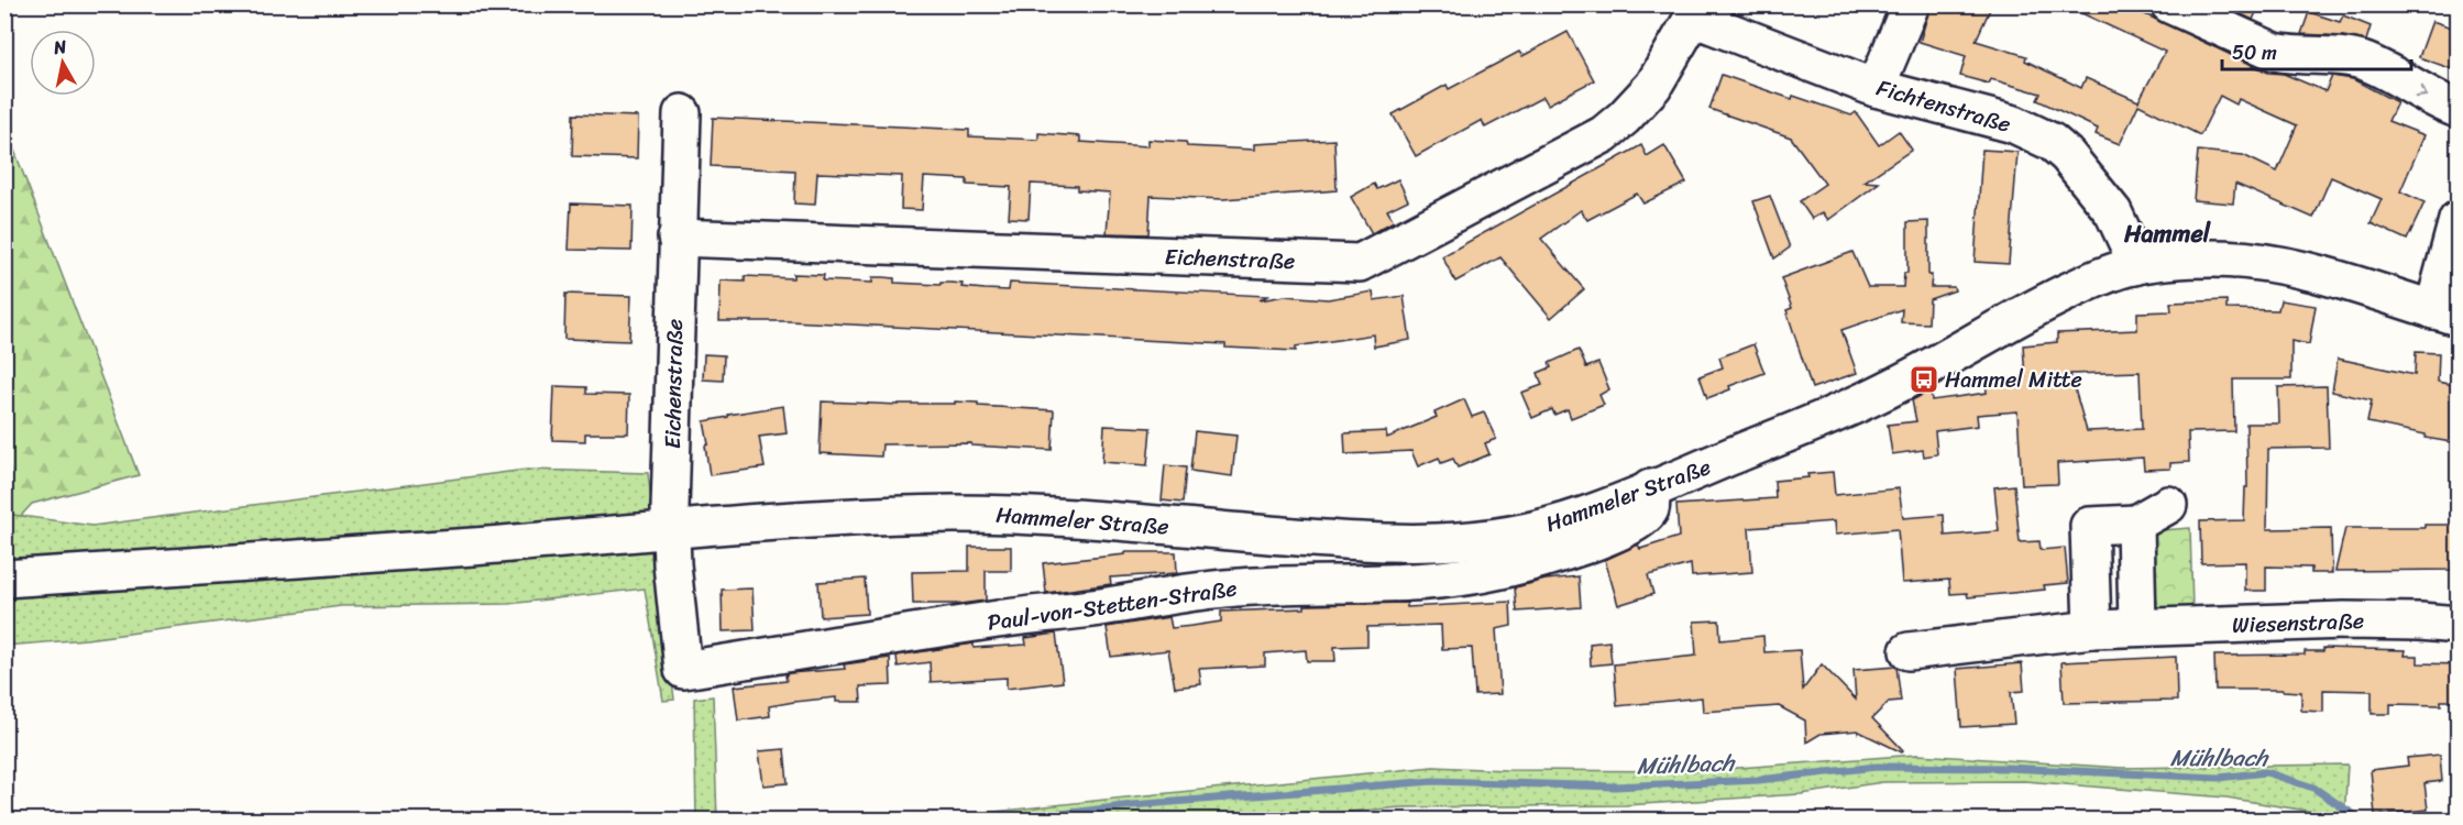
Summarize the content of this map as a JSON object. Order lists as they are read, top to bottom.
{
  "streets": {
    "street": [
      "Fichtenstraße",
      "Eichenstraße",
      "Hammeler Straße",
      "Paul-von-Stetten-Straße",
      "Wiesenstraße"
    ]
  },
  "crossings": [
    ["Fichtenstraße", "Eichenstraße"],
    ["Fichtenstraße", "Hammeler Straße"],
    ["Eichenstraße", "Hammeler Straße"],
    ["Eichenstraße", "Paul-von-Stetten-Straße"],
    ["Hammeler Straße", "Paul-von-Stetten-Straße"]
  ],
  "districts": ["Hammel"],
  "water": ["Mühlbach"],
  "places": {
    "bus stop": ["Hammel Mitte"]
  },
  "scale_bar": "50 m",
  "north": "top"
}
